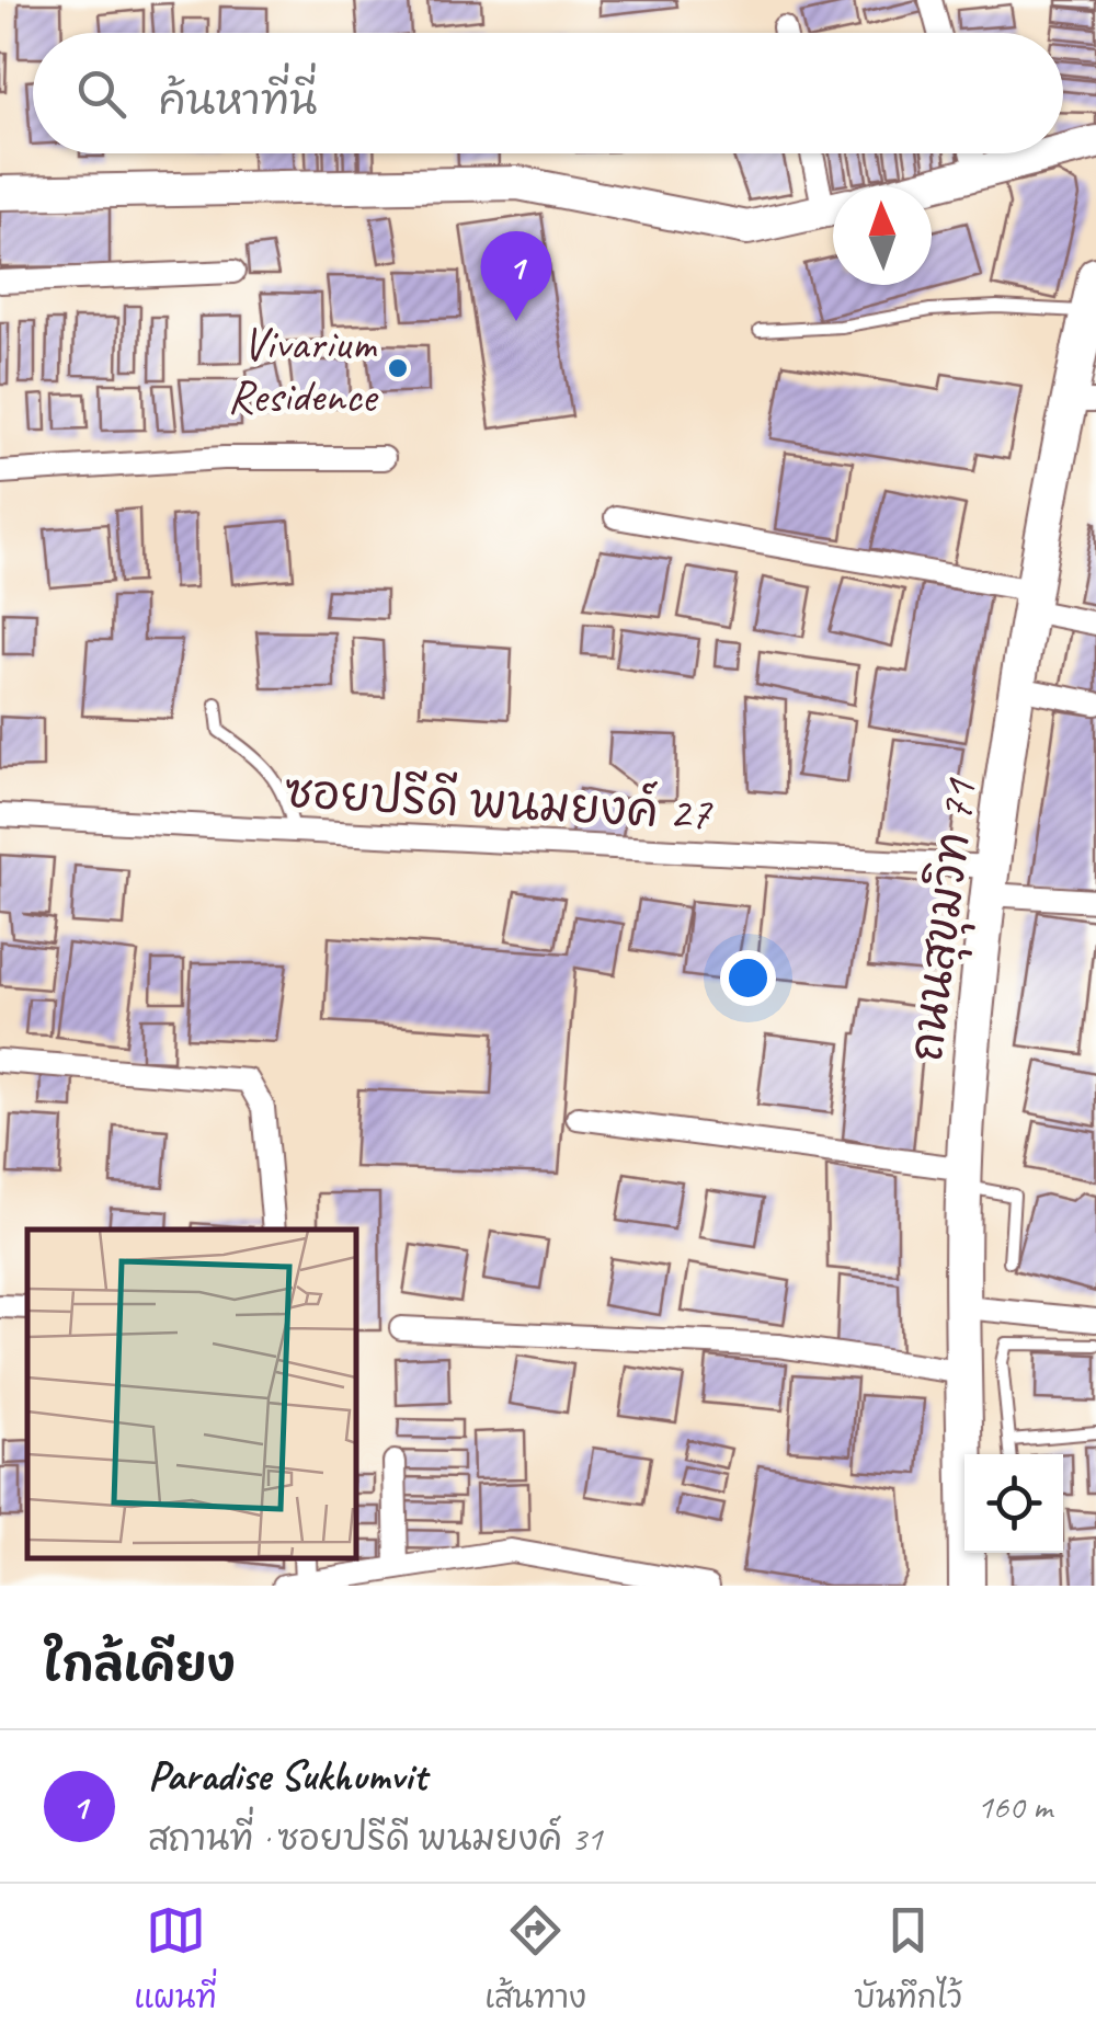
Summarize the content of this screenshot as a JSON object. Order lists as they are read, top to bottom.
{
  "streets": {
    "main road": ["ถนนสุขุมวิท 71"],
    "street": ["ซอยปรีดี พนมยงค์ 27"]
  },
  "crossings": [
    ["ซอยปรีดี พนมยงค์ 27", "ถนนสุขุมวิท 71"]
  ],
  "places": ["Vivarium Residence"],
  "north": "top",
  "page": {
    "search": "ค้นหาที่นี่",
    "pins": "1",
    "heading": "ใกล้เคียง",
    "list": [
      {
        "mark": "1",
        "name": "Paradise Sukhumvit",
        "note": "สถานที่ · ซอยปรีดี พนมยงค์ 31",
        "value": "160 m"
      }
    ],
    "nav": ["แผนที่", "เส้นทาง", "บันทึกไว้"]
  }
}
